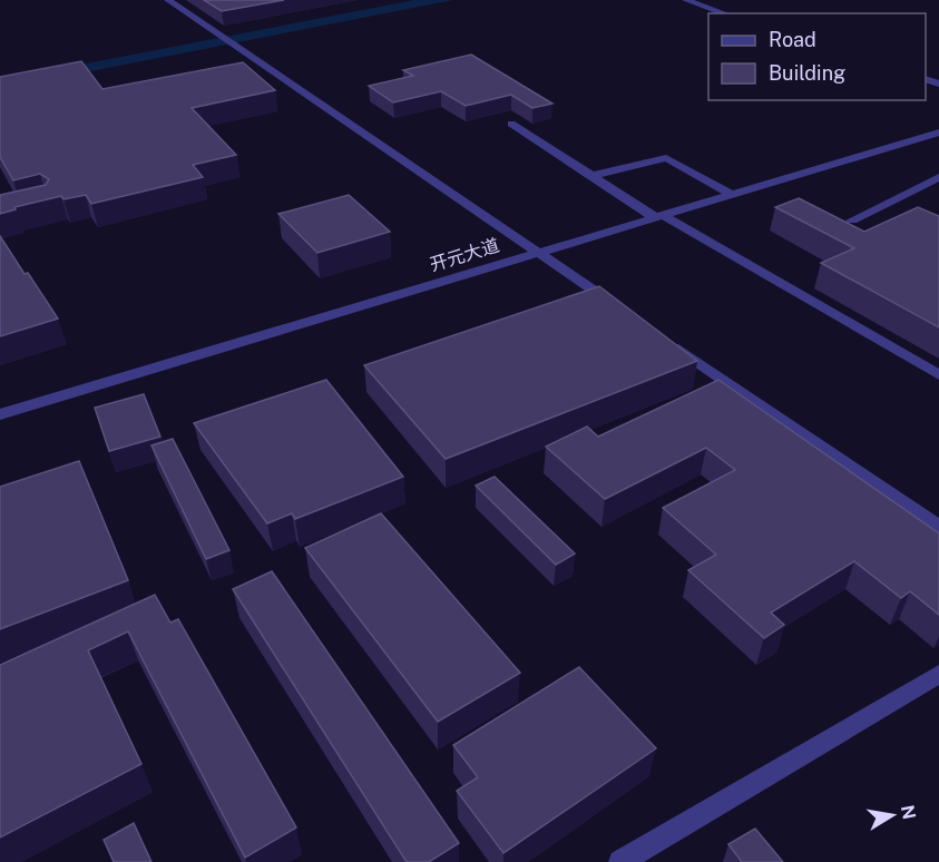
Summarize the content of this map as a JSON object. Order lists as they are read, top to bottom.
{
  "streets": {
    "street": ["开元大道"]
  },
  "legend": ["Road", "Building"],
  "north": "right"
}
